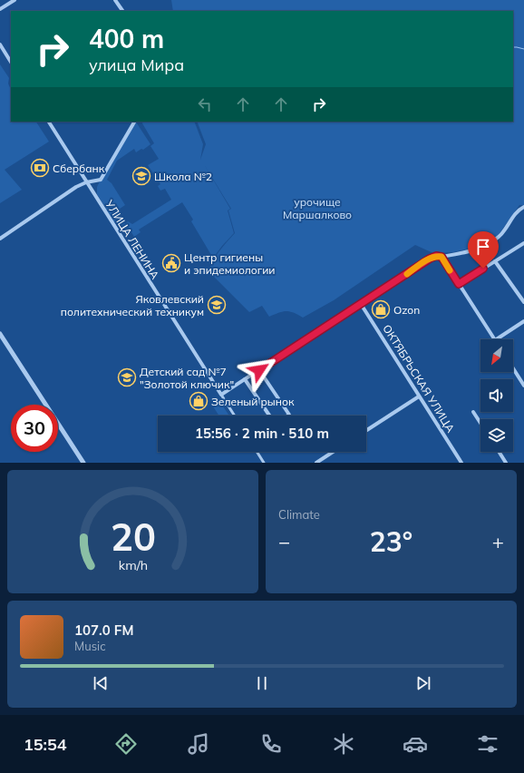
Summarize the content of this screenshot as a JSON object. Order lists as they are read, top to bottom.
{
  "streets": {
    "street": ["УЛИЦА ЛЕНИНА", "ОКТЯБРЬСКАЯ УЛИЦА"]
  },
  "parks": ["урочище Маршалково"],
  "places": {
    "bank": ["Сбербанк"],
    "school or university": ["Школа №2", "Яковлевский политехнический техникум", "Детский сад №7 \"Золотой ключик\""],
    "public building": ["Центр гигиены и эпидемиологии"],
    "shop": ["Ozon", "Зеленый рынок"]
  },
  "north": "bottom left",
  "page": {
    "turn": ["400 m", "улица Мира"],
    "limit": "30",
    "trip": "15:56 · 2 min · 510 m",
    "tile": "Climate",
    "heat": ["−", "23°", "+"],
    "song": ["107.0 FM", "Music"],
    "tabs": "15:54",
    "gauge": ["20", "km/h"]
  }
}
